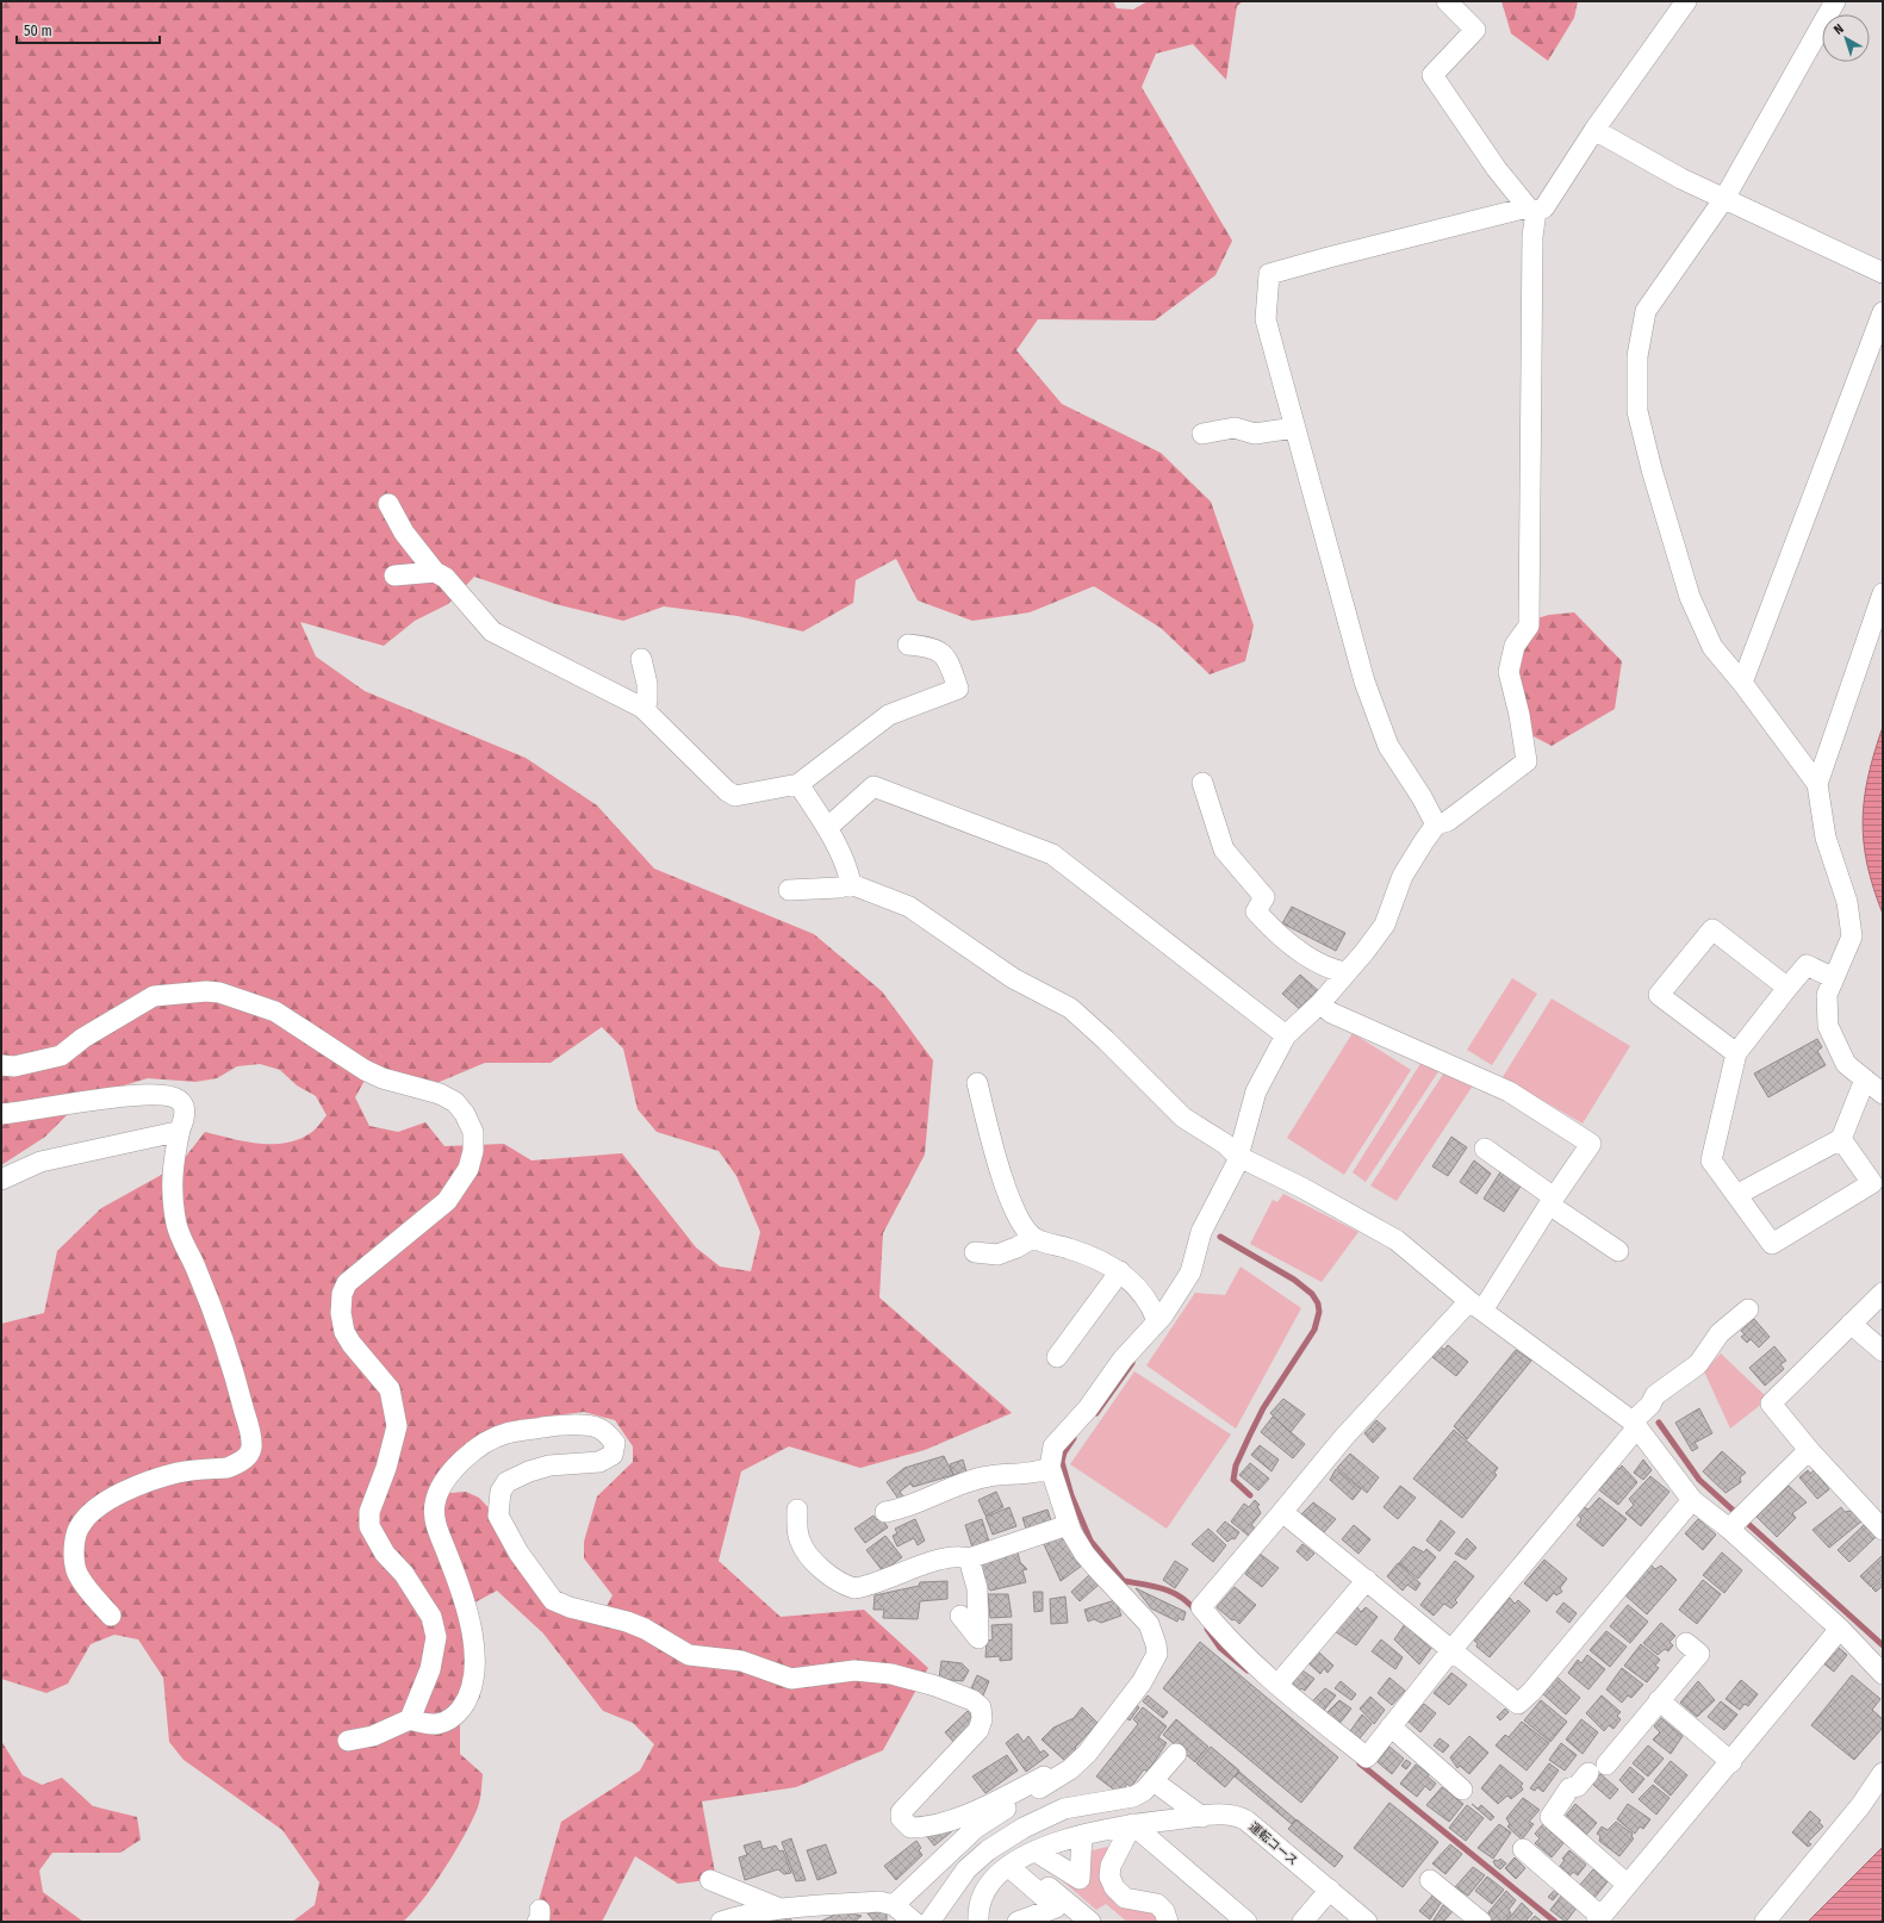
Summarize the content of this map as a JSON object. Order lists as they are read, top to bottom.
{
  "streets": {
    "street": ["運転コース"]
  },
  "scale_bar": "50 m",
  "north": "top left"
}
